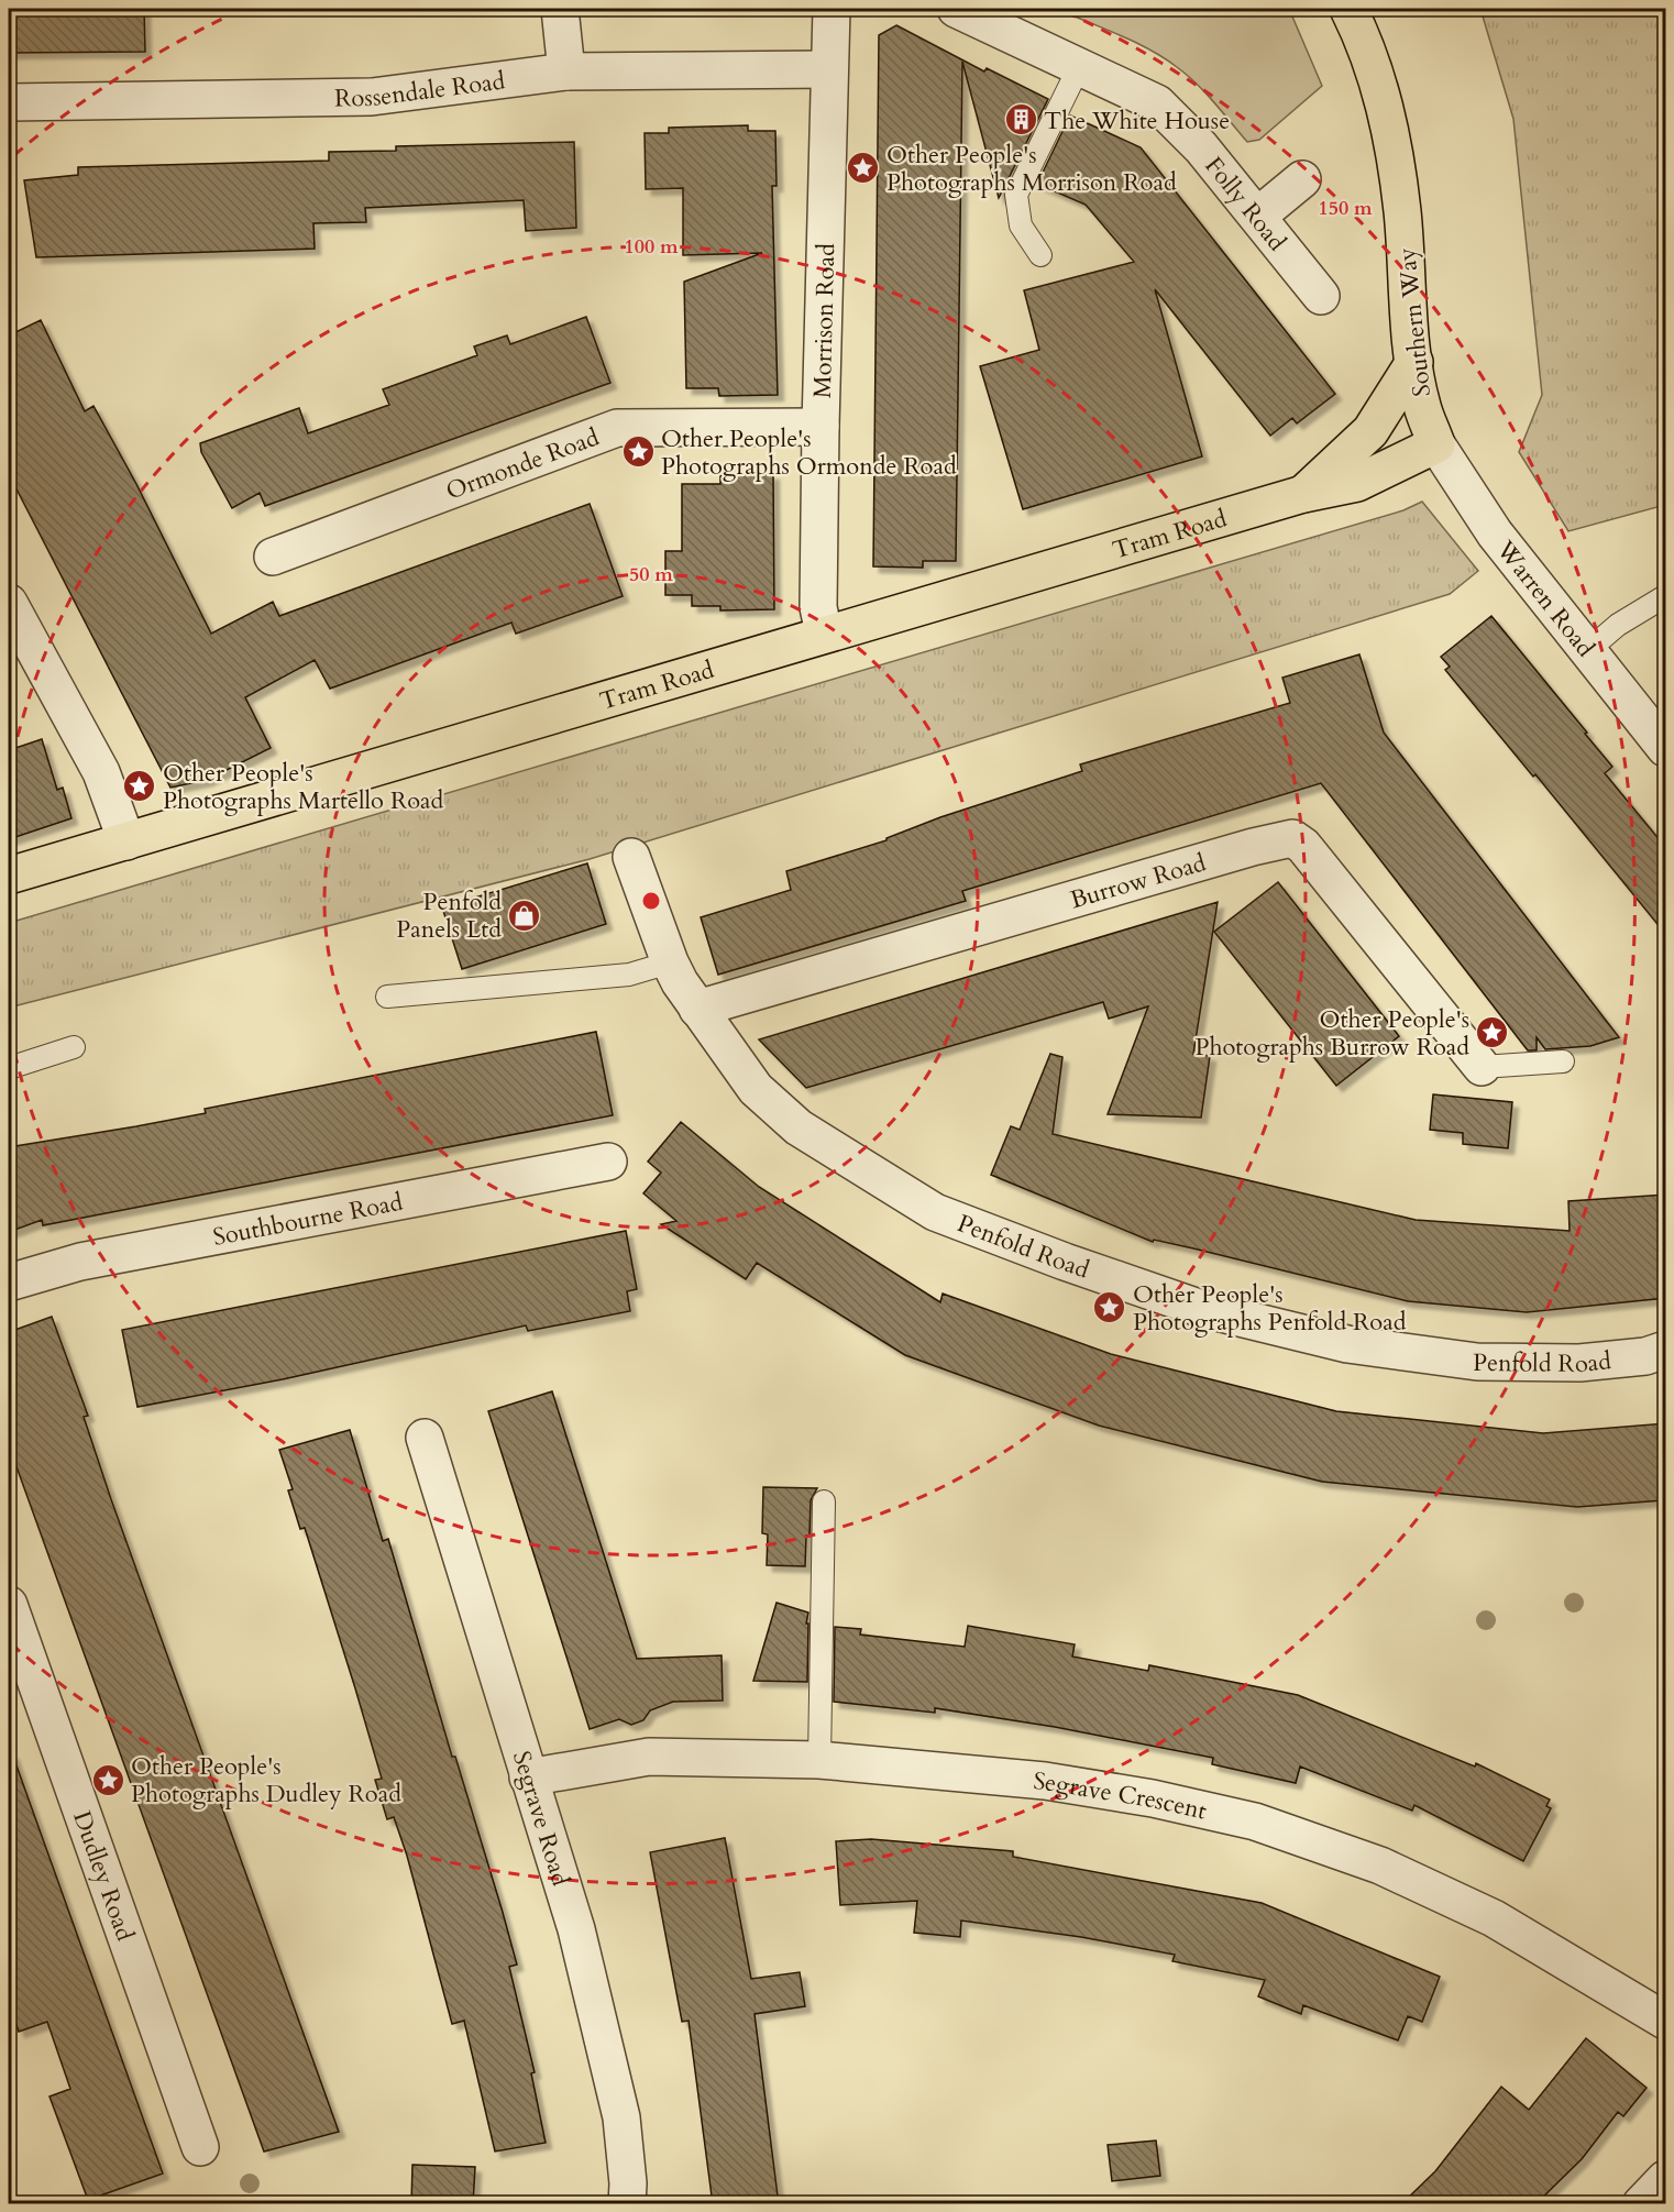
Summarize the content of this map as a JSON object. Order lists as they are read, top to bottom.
{
  "streets": {
    "main road": ["Southern Way", "Tram Road"],
    "street": [
      "Rossendale Road",
      "Folly Road",
      "Morrison Road",
      "Ormonde Road",
      "Warren Road",
      "Burrow Road",
      "Southbourne Road",
      "Penfold Road",
      "Segrave Crescent",
      "Segrave Road",
      "Dudley Road"
    ]
  },
  "crossings": [
    ["Rossendale Road", "Morrison Road"],
    ["Morrison Road", "Ormonde Road"],
    ["Morrison Road", "Tram Road"],
    ["Southern Way", "Tram Road"],
    ["Southern Way", "Warren Road"],
    ["Tram Road", "Warren Road"],
    ["Burrow Road", "Penfold Road"],
    ["Segrave Crescent", "Segrave Road"]
  ],
  "places": {
    "building": ["The White House"],
    "place": [
      "Other People's Photographs Morrison Road",
      "Other People's Photographs Ormonde Road",
      "Other People's Photographs Martello Road",
      "Other People's Photographs Burrow Road",
      "Other People's Photographs Penfold Road",
      "Other People's Photographs Dudley Road"
    ],
    "shop": ["Penfold Panels Ltd"]
  },
  "rings": ["150 m", "100 m", "50 m"]
}
